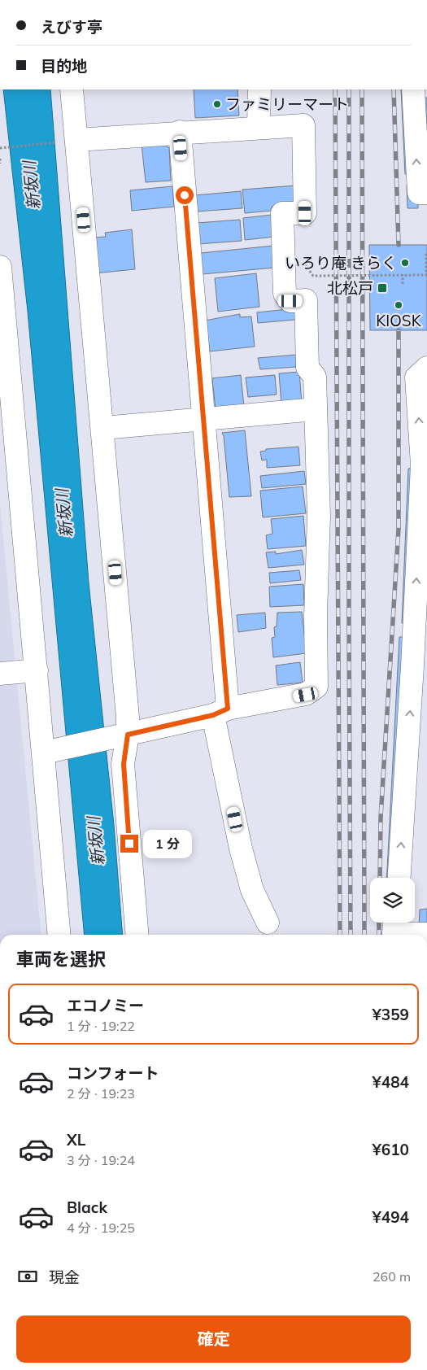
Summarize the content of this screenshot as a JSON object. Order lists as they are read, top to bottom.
{
  "water": ["新坂川"],
  "places": {
    "other": ["ファミリーマート", "いろり庵 きらく", "KIOSK"],
    "transit": ["北松戸"]
  },
  "page": {
    "banner": ["えびす亭", "目的地"],
    "bubble": "1 分",
    "heading": "車両を選択",
    "list": [
      {
        "name": "エコノミー",
        "note": "1 分 · 19:22",
        "value": "¥359"
      },
      {
        "name": "コンフォート",
        "note": "2 分 · 19:23",
        "value": "¥484"
      },
      {
        "name": "XL",
        "note": "3 分 · 19:24",
        "value": "¥610"
      },
      {
        "name": "Black",
        "note": "4 分 · 19:25",
        "value": "¥494"
      }
    ],
    "pay": ["現金", "260 m"],
    "buttons": "確定"
  }
}
